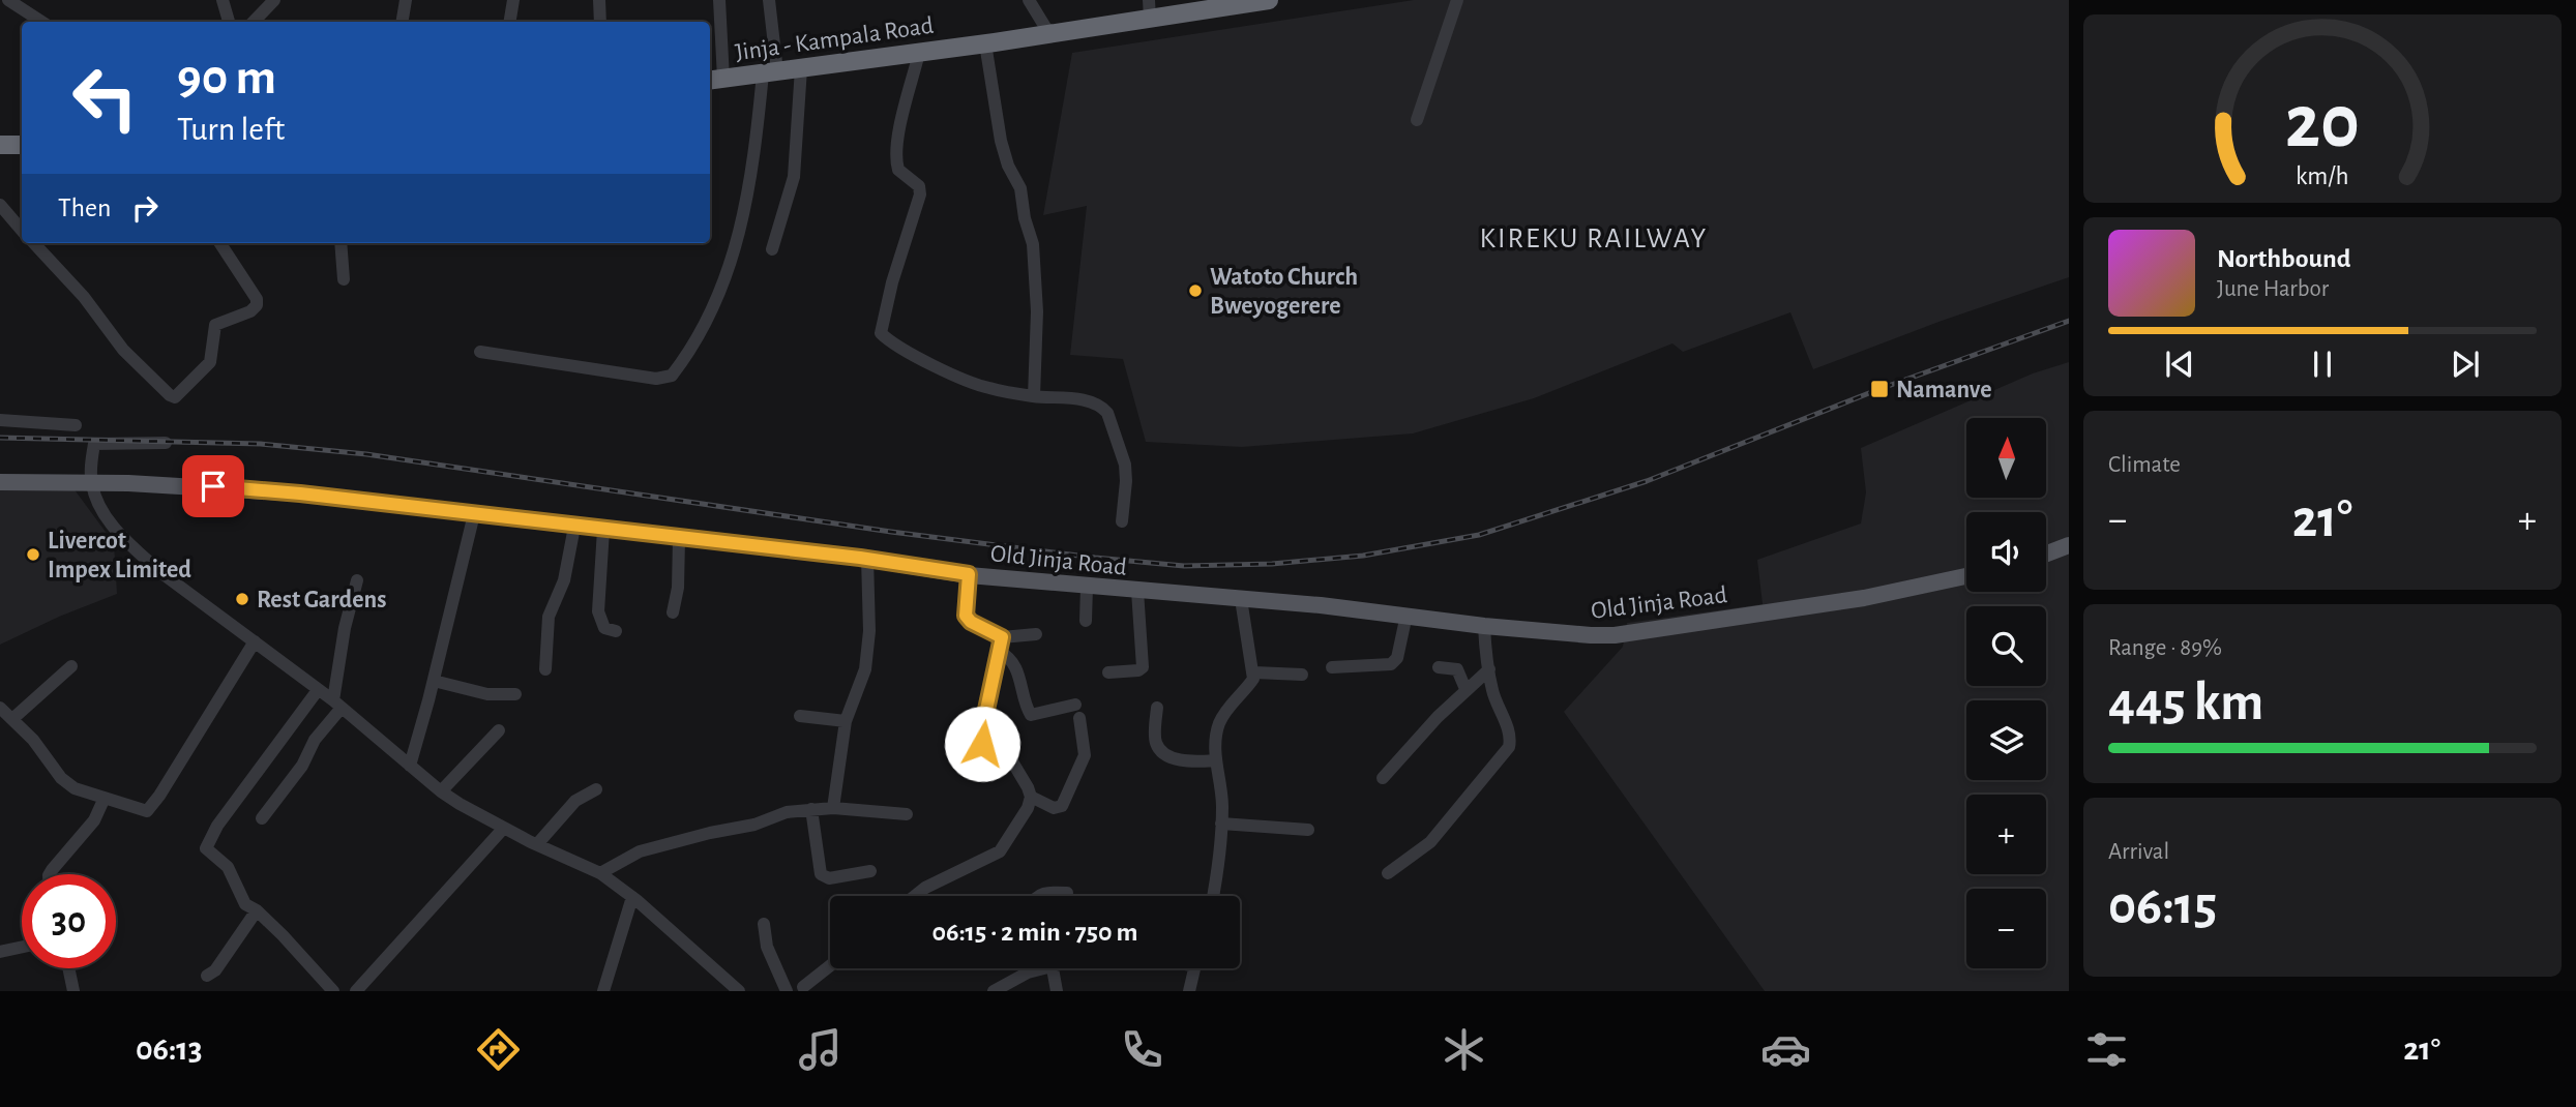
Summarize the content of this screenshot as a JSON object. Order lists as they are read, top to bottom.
{
  "streets": {
    "highway": ["Jinja - Kampala Road"],
    "main road": ["Old Jinja Road"]
  },
  "districts": ["KIREKU RAILWAY"],
  "places": {
    "other": ["Watoto Church Bweyogerere", "Livercot Impex Limited", "Rest Gardens"],
    "transit": ["Namanve"]
  },
  "north": "top",
  "page": {
    "turn": ["90 m", "Turn left"],
    "then": "Then",
    "song": ["Northbound", "June Harbor"],
    "tile": [
      "Climate",
      ["Range · 89%", "445 km"],
      ["Arrival", "06:15"]
    ],
    "map_buttons": ["+", "−"],
    "heat": ["−", "21°", "+"],
    "limit": "30",
    "trip": "06:15 · 2 min · 750 m",
    "tabs": ["06:13", "21°"],
    "gauge": ["20", "km/h"]
  }
}
